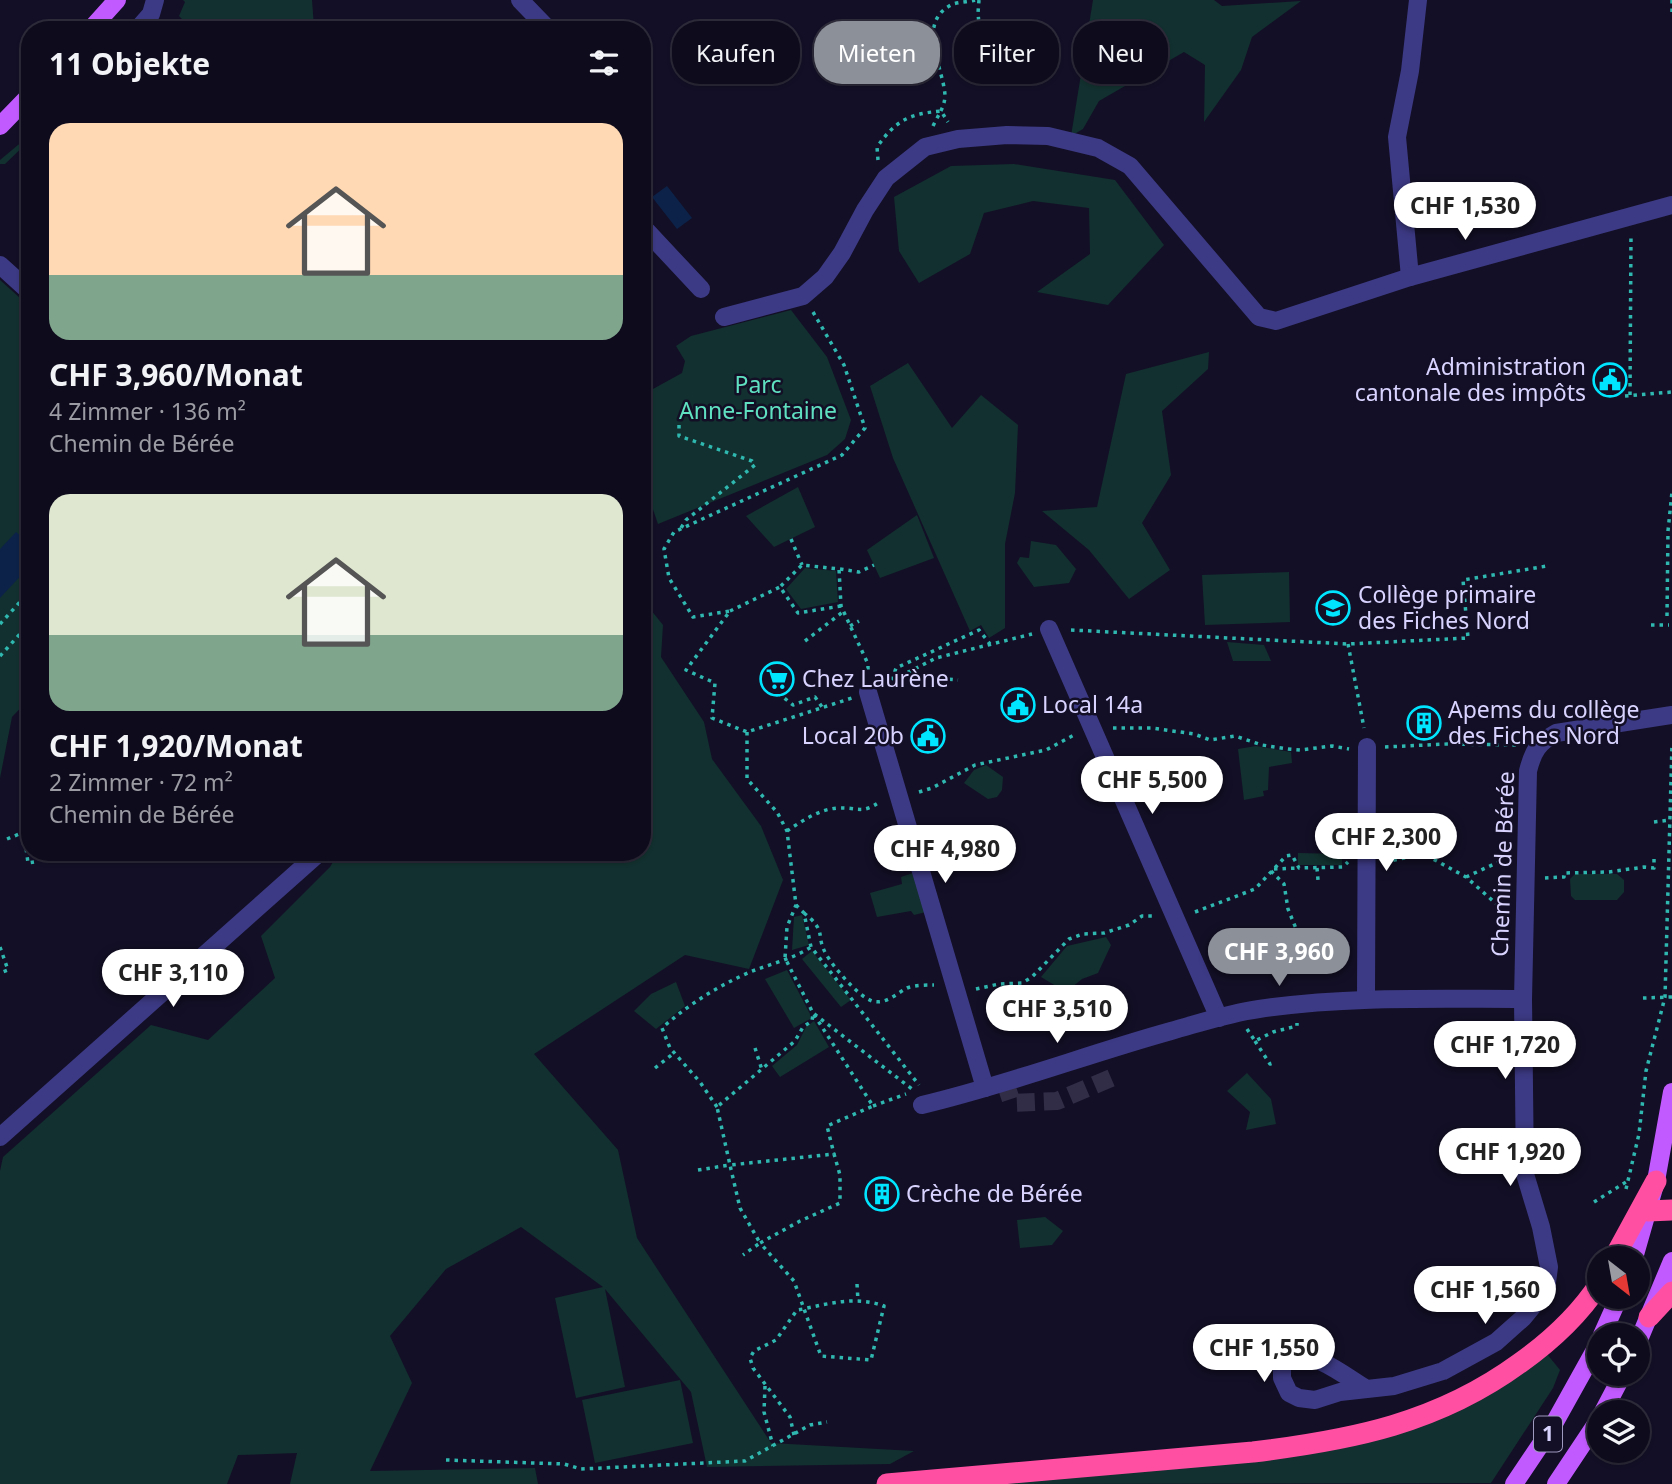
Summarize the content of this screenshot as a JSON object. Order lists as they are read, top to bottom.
{
  "streets": {
    "main road": ["1"],
    "street": ["Chemin de Bérée"]
  },
  "parks": ["Parc Anne-Fontaine"],
  "places": {
    "public building": ["Administration cantonale des impôts", "Local 14a", "Local 20b"],
    "school or university": ["Collège primaire des Fiches Nord"],
    "supermarket": ["Chez Laurène"],
    "building": ["Apems du collège des Fiches Nord", "Crèche de Bérée"]
  },
  "north": "bottom right",
  "page": {
    "chip": [
      "Kaufen",
      "Mieten",
      "Filter",
      "Neu"
    ],
    "heading": "11 Objekte",
    "list": [
      {
        "name": "CHF 3,960/Monat",
        "note": "4 Zimmer · 136 m² · Chemin de Bérée"
      },
      {
        "name": "CHF 1,920/Monat",
        "note": "2 Zimmer · 72 m² · Chemin de Bérée"
      }
    ],
    "price": [
      "CHF 1,530",
      "CHF 5,500",
      "CHF 2,300",
      "CHF 4,980",
      "CHF 3,960",
      "CHF 3,110",
      "CHF 3,510",
      "CHF 1,720",
      "CHF 1,920",
      "CHF 1,560",
      "CHF 1,550"
    ]
  }
}
